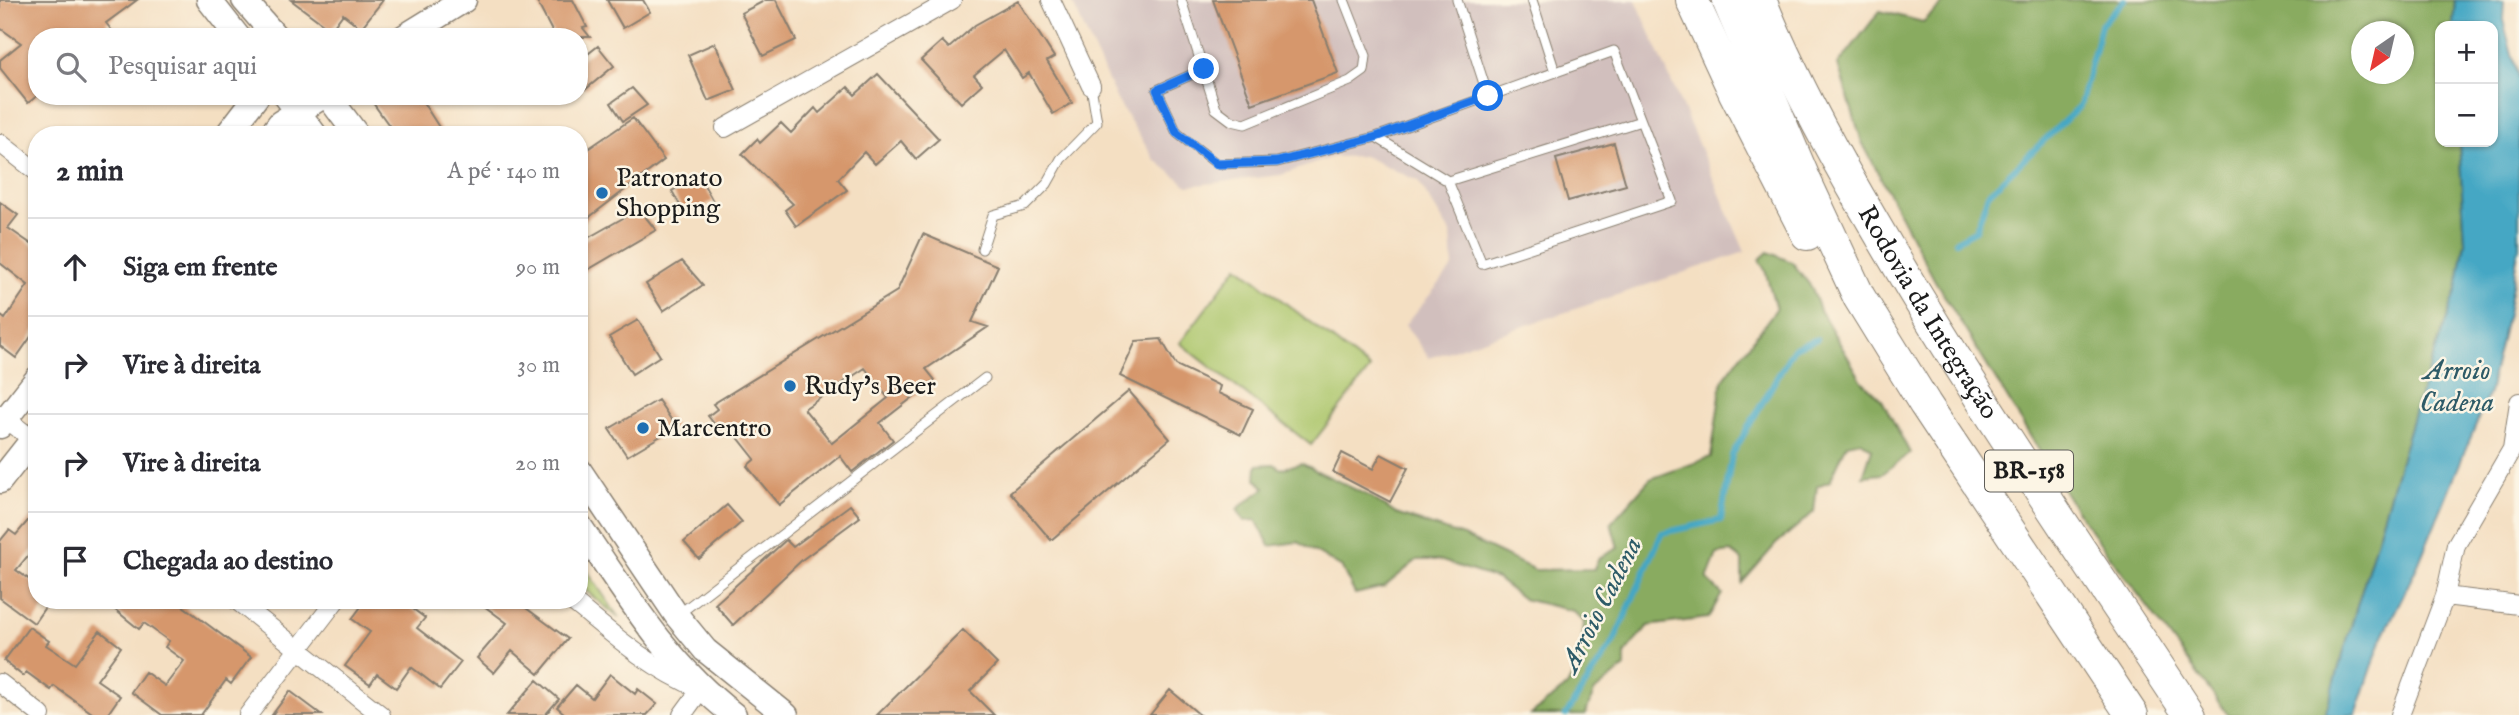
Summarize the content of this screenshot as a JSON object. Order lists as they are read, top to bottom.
{
  "streets": {
    "highway": ["Rodovia da Integração", "BR-158"]
  },
  "water": ["Arroio Cadena"],
  "places": ["Patronato Shopping", "Rudy's Beer", "Marcentro"],
  "north": "bottom left",
  "page": {
    "map_buttons": ["+", "−"],
    "search": "Pesquisar aqui",
    "heading": ["2 min", "A pé · 140 m"],
    "list": [
      ["Siga em frente", "90 m"],
      ["Vire à direita", "30 m"],
      ["Vire à direita", "20 m"],
      "Chegada ao destino"
    ]
  }
}
